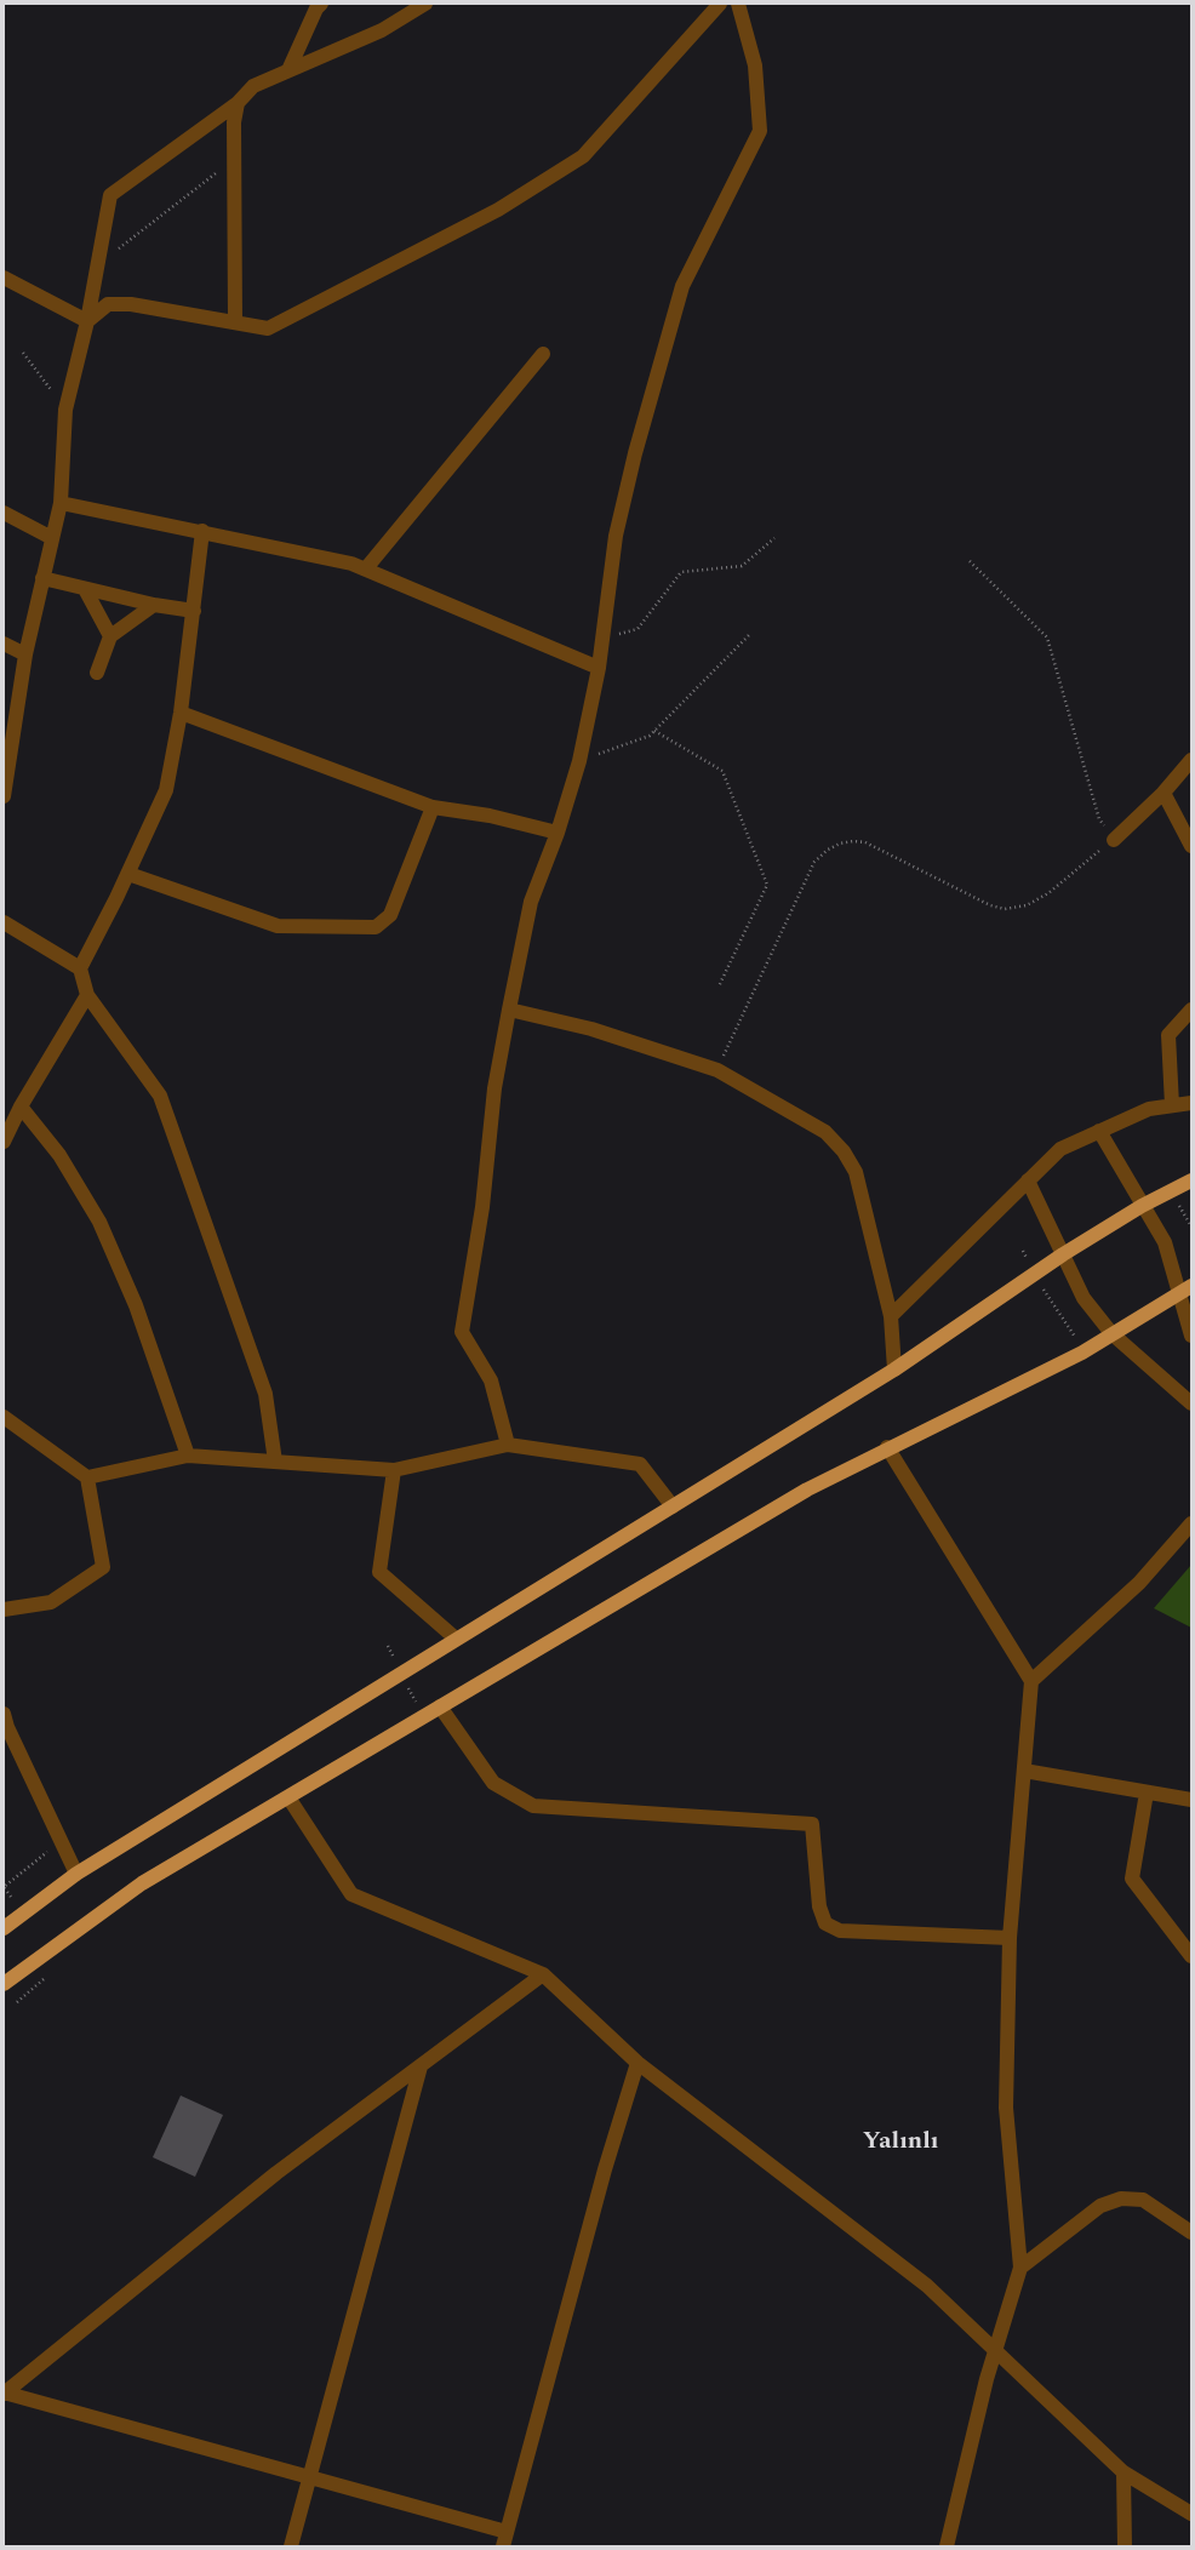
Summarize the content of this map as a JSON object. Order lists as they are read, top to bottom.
{
  "districts": ["Yalınlı"]
}
